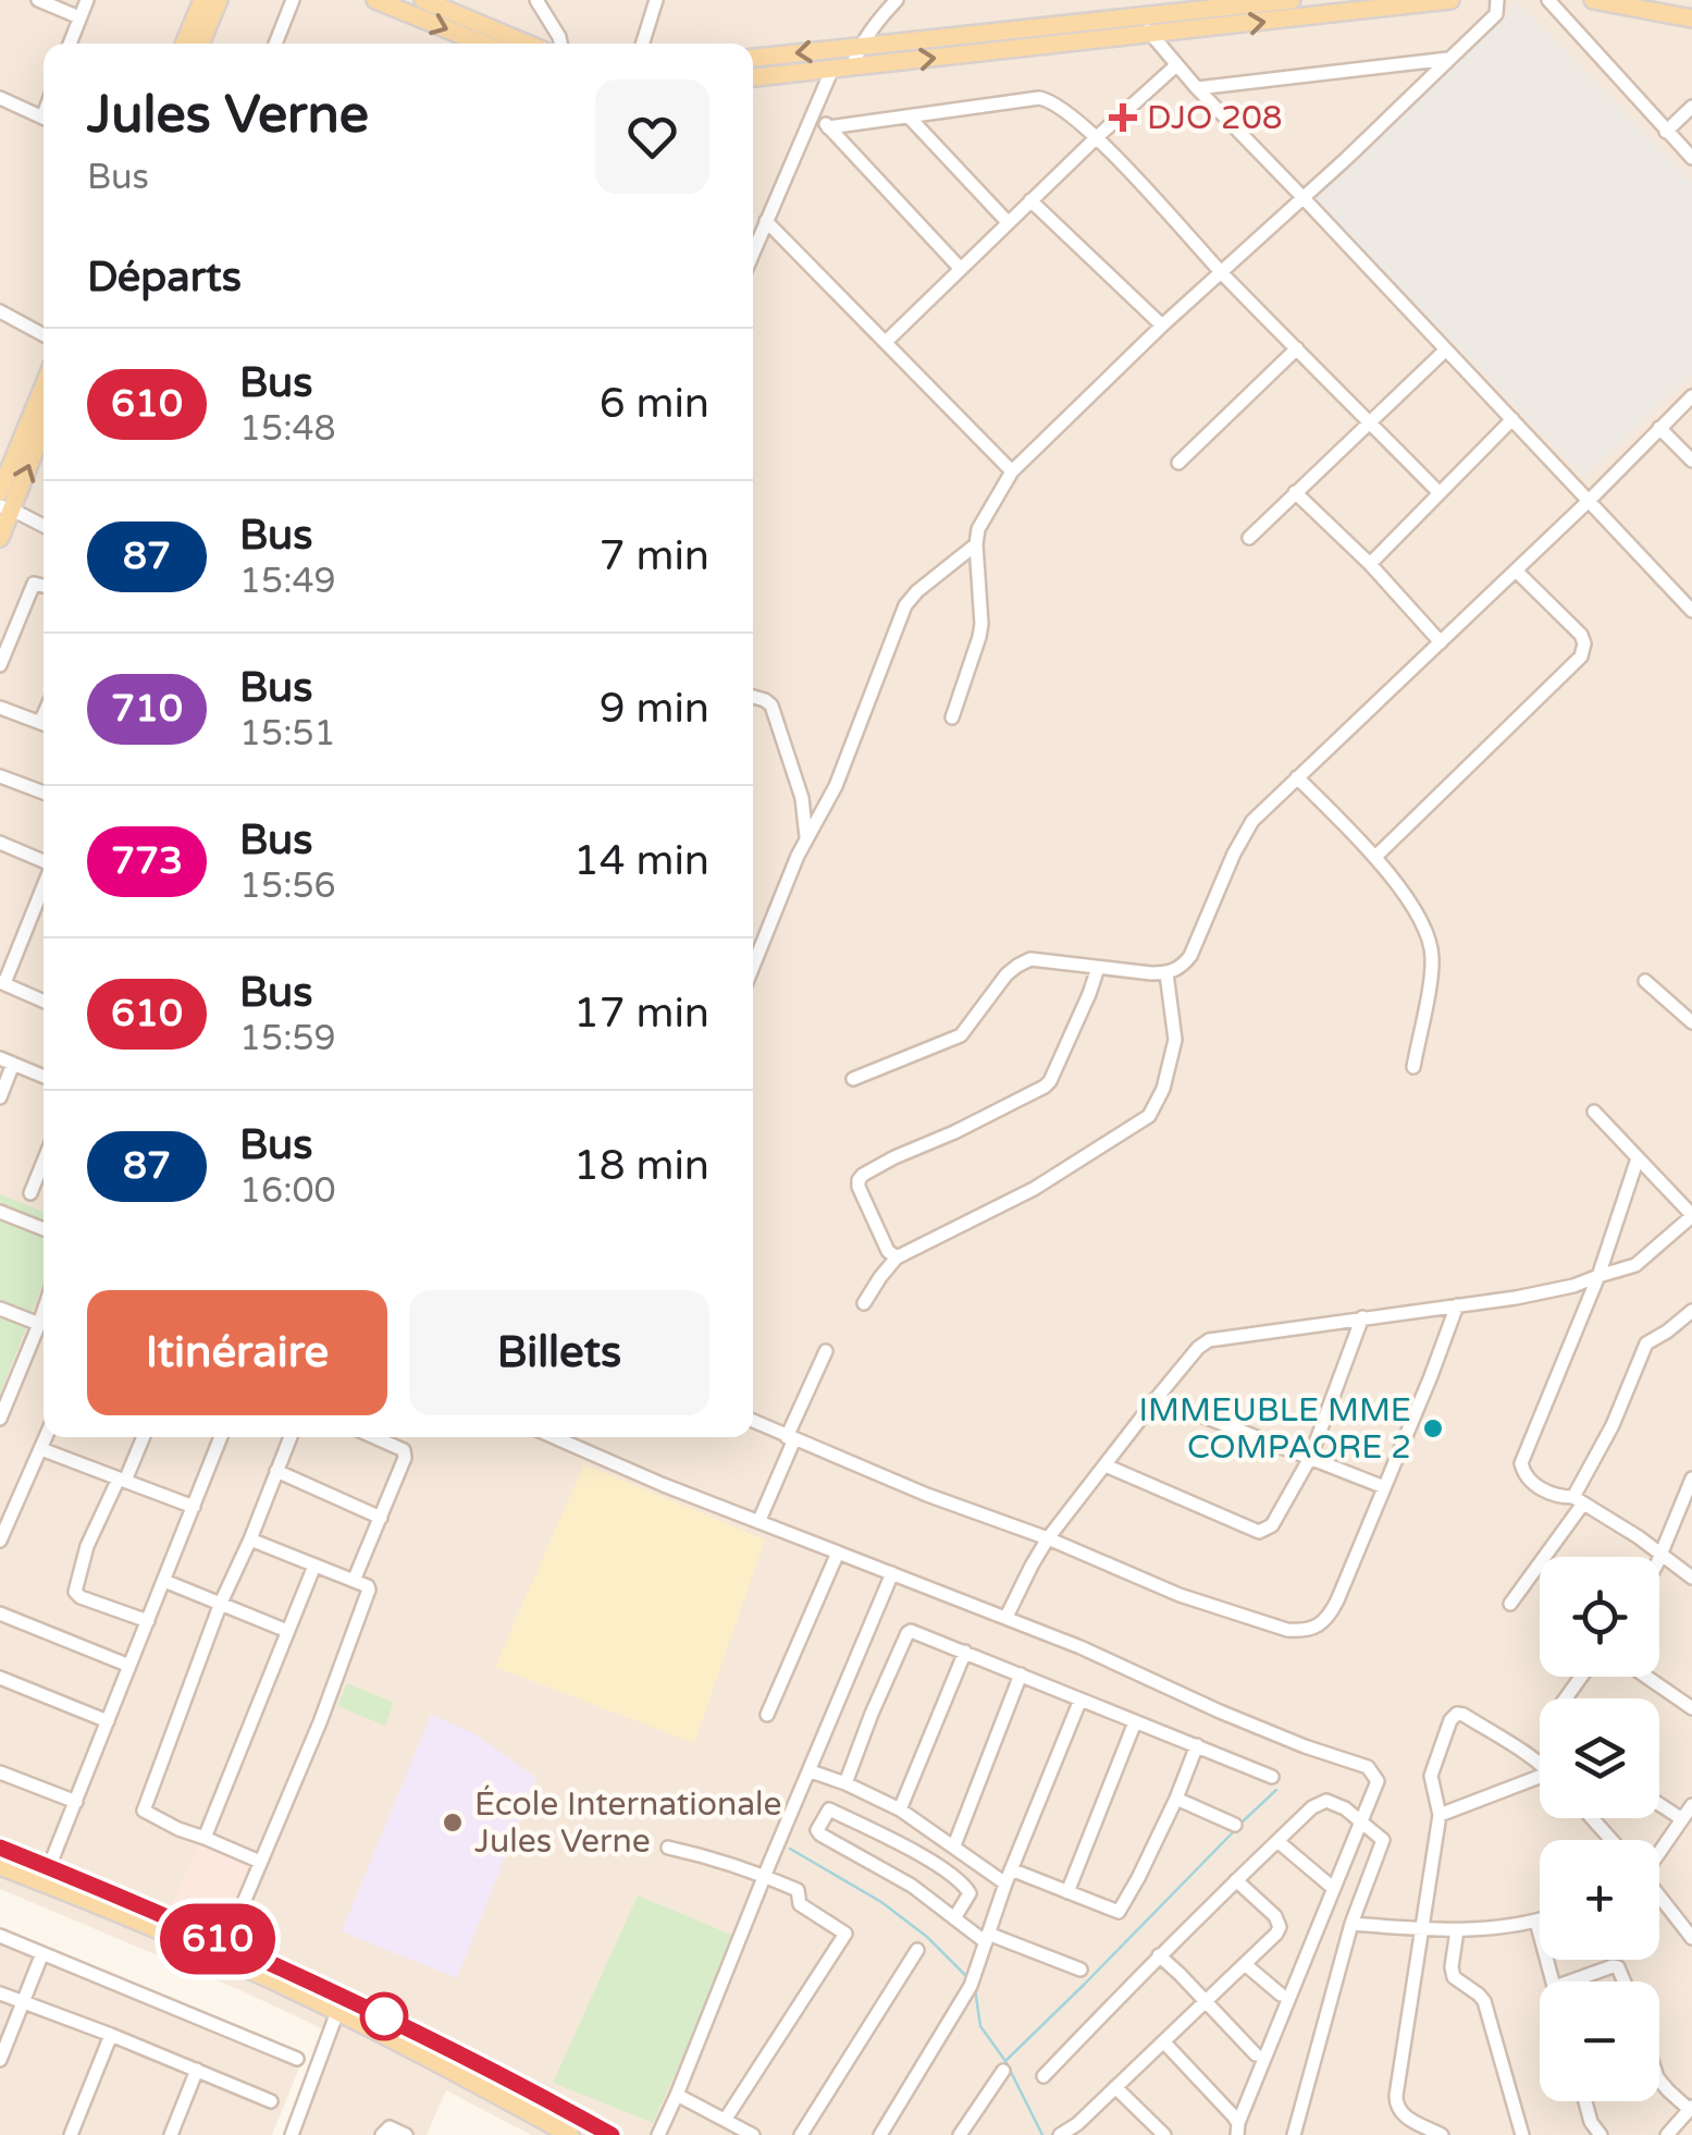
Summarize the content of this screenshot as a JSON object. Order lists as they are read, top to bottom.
{
  "places": {
    "health": ["DJO 208"],
    "other": ["IMMEUBLE MME COMPAORE 2", "École Internationale Jules Verne"]
  },
  "lines": ["bus line 610"],
  "page": {
    "on_map": "610",
    "heading": [
      ["Jules Verne", "Bus"],
      "Départs"
    ],
    "list": [
      {
        "mark": "610",
        "name": "Bus",
        "note": "15:48",
        "value": "6 min"
      },
      {
        "mark": "87",
        "name": "Bus",
        "note": "15:49",
        "value": "7 min"
      },
      {
        "mark": "710",
        "name": "Bus",
        "note": "15:51",
        "value": "9 min"
      },
      {
        "mark": "773",
        "name": "Bus",
        "note": "15:56",
        "value": "14 min"
      },
      {
        "mark": "610",
        "name": "Bus",
        "note": "15:59",
        "value": "17 min"
      },
      {
        "mark": "87",
        "name": "Bus",
        "note": "16:00",
        "value": "18 min"
      }
    ],
    "buttons": ["Itinéraire", "Billets"],
    "map_buttons": ["+", "−"]
  }
}
